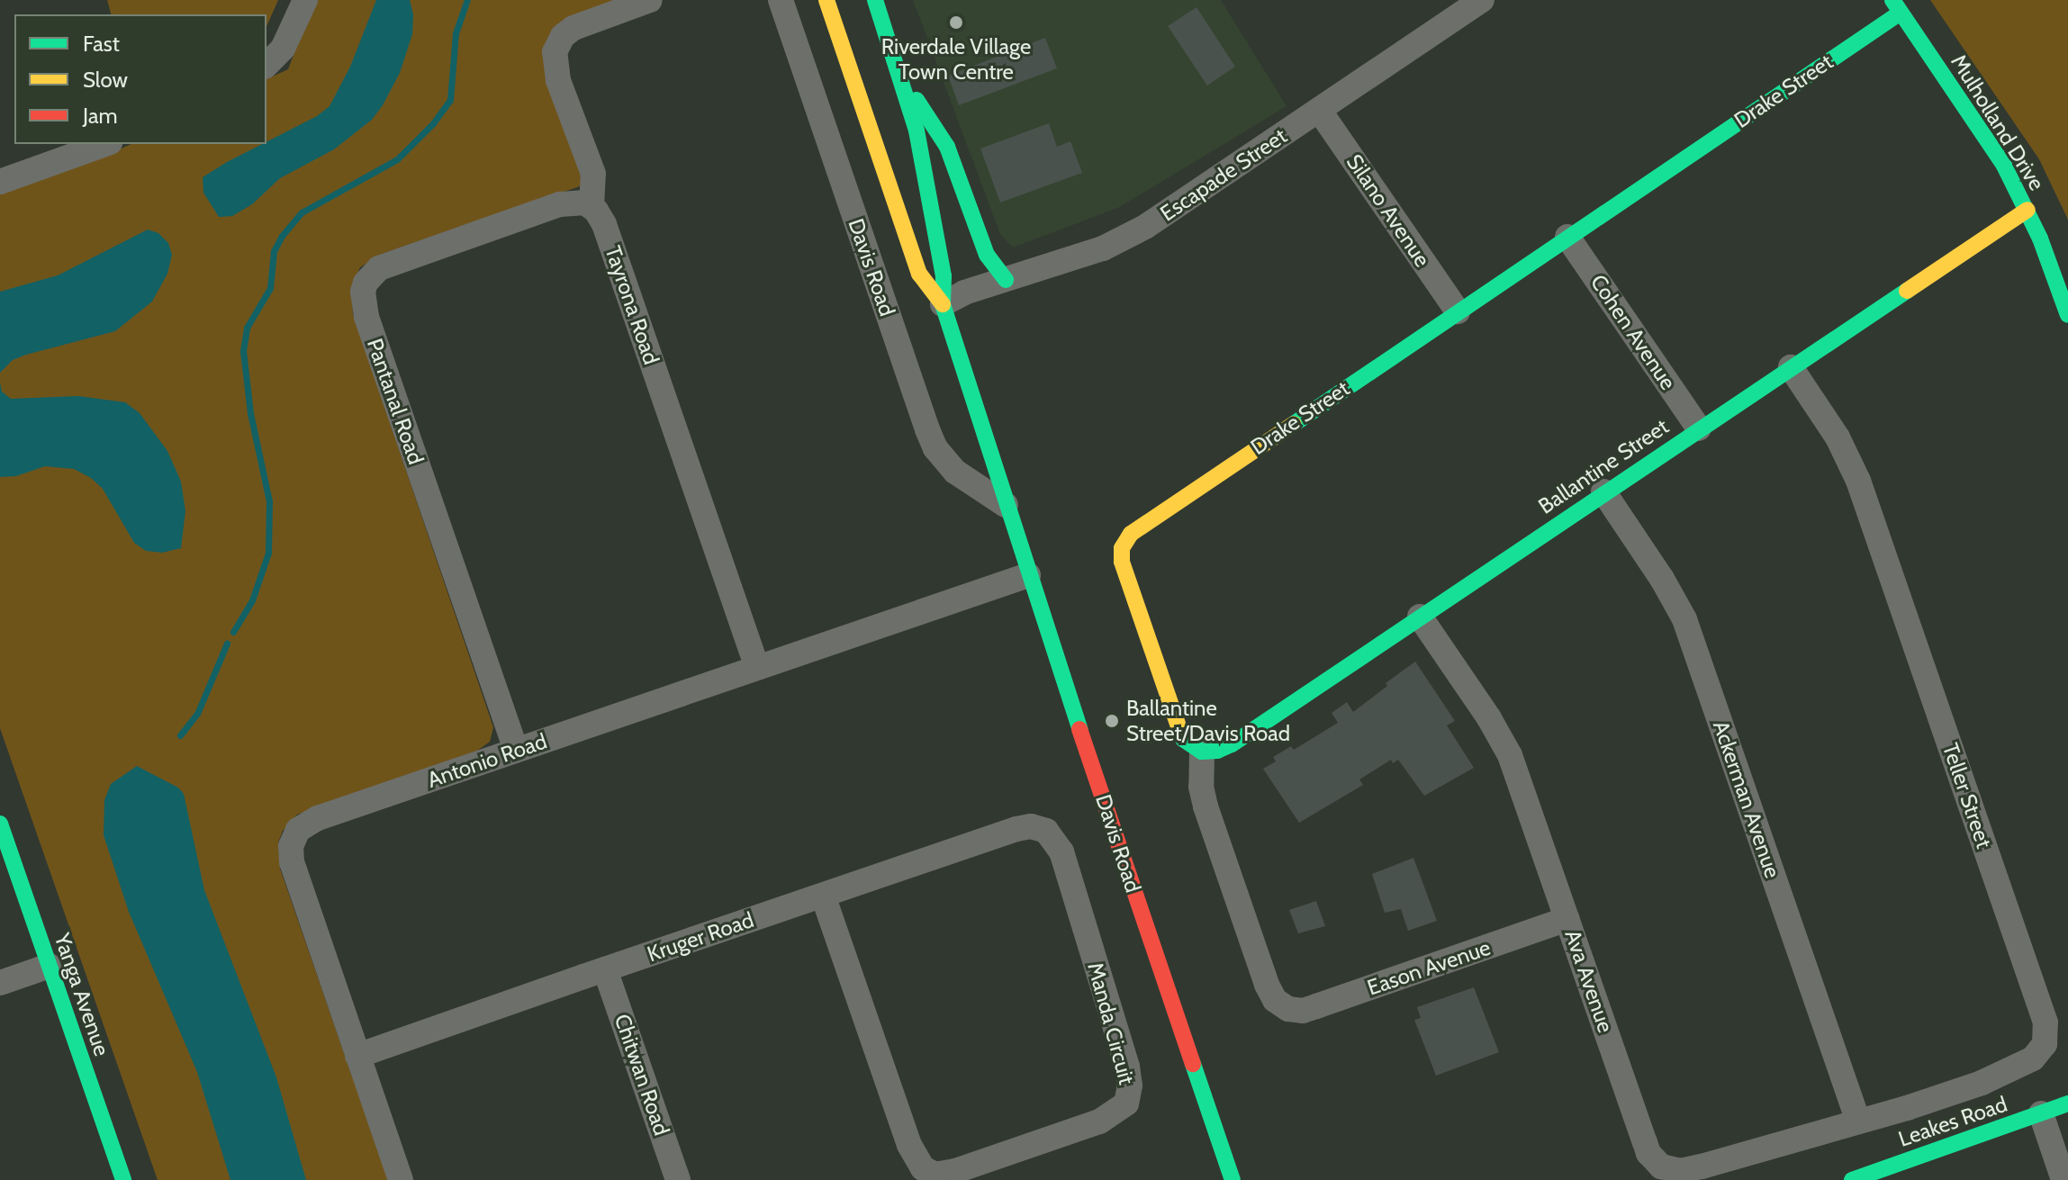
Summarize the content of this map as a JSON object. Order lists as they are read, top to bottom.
{
  "streets": {
    "street": [
      "Drake Street",
      "Mulholland Drive",
      "Escapade Street",
      "Silano Avenue",
      "Davis Road",
      "Tayrona Road",
      "Cohen Avenue",
      "Pantanal Road",
      "Ballantine Street",
      "Antonio Road",
      "Teller Street",
      "Ackerman Avenue",
      "Kruger Road",
      "Eason Avenue",
      "Ava Avenue",
      "Yanga Avenue",
      "Manda Circuit",
      "Chitwan Road",
      "Leakes Road"
    ]
  },
  "crossings": [
    ["Drake Street", "Mulholland Drive"],
    ["Drake Street", "Silano Avenue"],
    ["Drake Street", "Cohen Avenue"],
    ["Drake Street", "Ballantine Street"],
    ["Drake Street", "Eason Avenue"],
    ["Mulholland Drive", "Ballantine Street"],
    ["Escapade Street", "Silano Avenue"],
    ["Escapade Street", "Davis Road"],
    ["Davis Road", "Antonio Road"],
    ["Tayrona Road", "Pantanal Road"],
    ["Tayrona Road", "Antonio Road"],
    ["Cohen Avenue", "Ballantine Street"],
    ["Pantanal Road", "Antonio Road"],
    ["Ballantine Street", "Teller Street"],
    ["Ballantine Street", "Ackerman Avenue"],
    ["Ballantine Street", "Eason Avenue"],
    ["Ballantine Street", "Ava Avenue"],
    ["Antonio Road", "Kruger Road"],
    ["Teller Street", "Ackerman Avenue"],
    ["Teller Street", "Ava Avenue"],
    ["Ackerman Avenue", "Ava Avenue"],
    ["Kruger Road", "Manda Circuit"],
    ["Kruger Road", "Chitwan Road"],
    ["Eason Avenue", "Ava Avenue"]
  ],
  "places": ["Riverdale Village Town Centre", "Ballantine Street/Davis Road"],
  "legend": ["Fast", "Slow", "Jam"]
}
